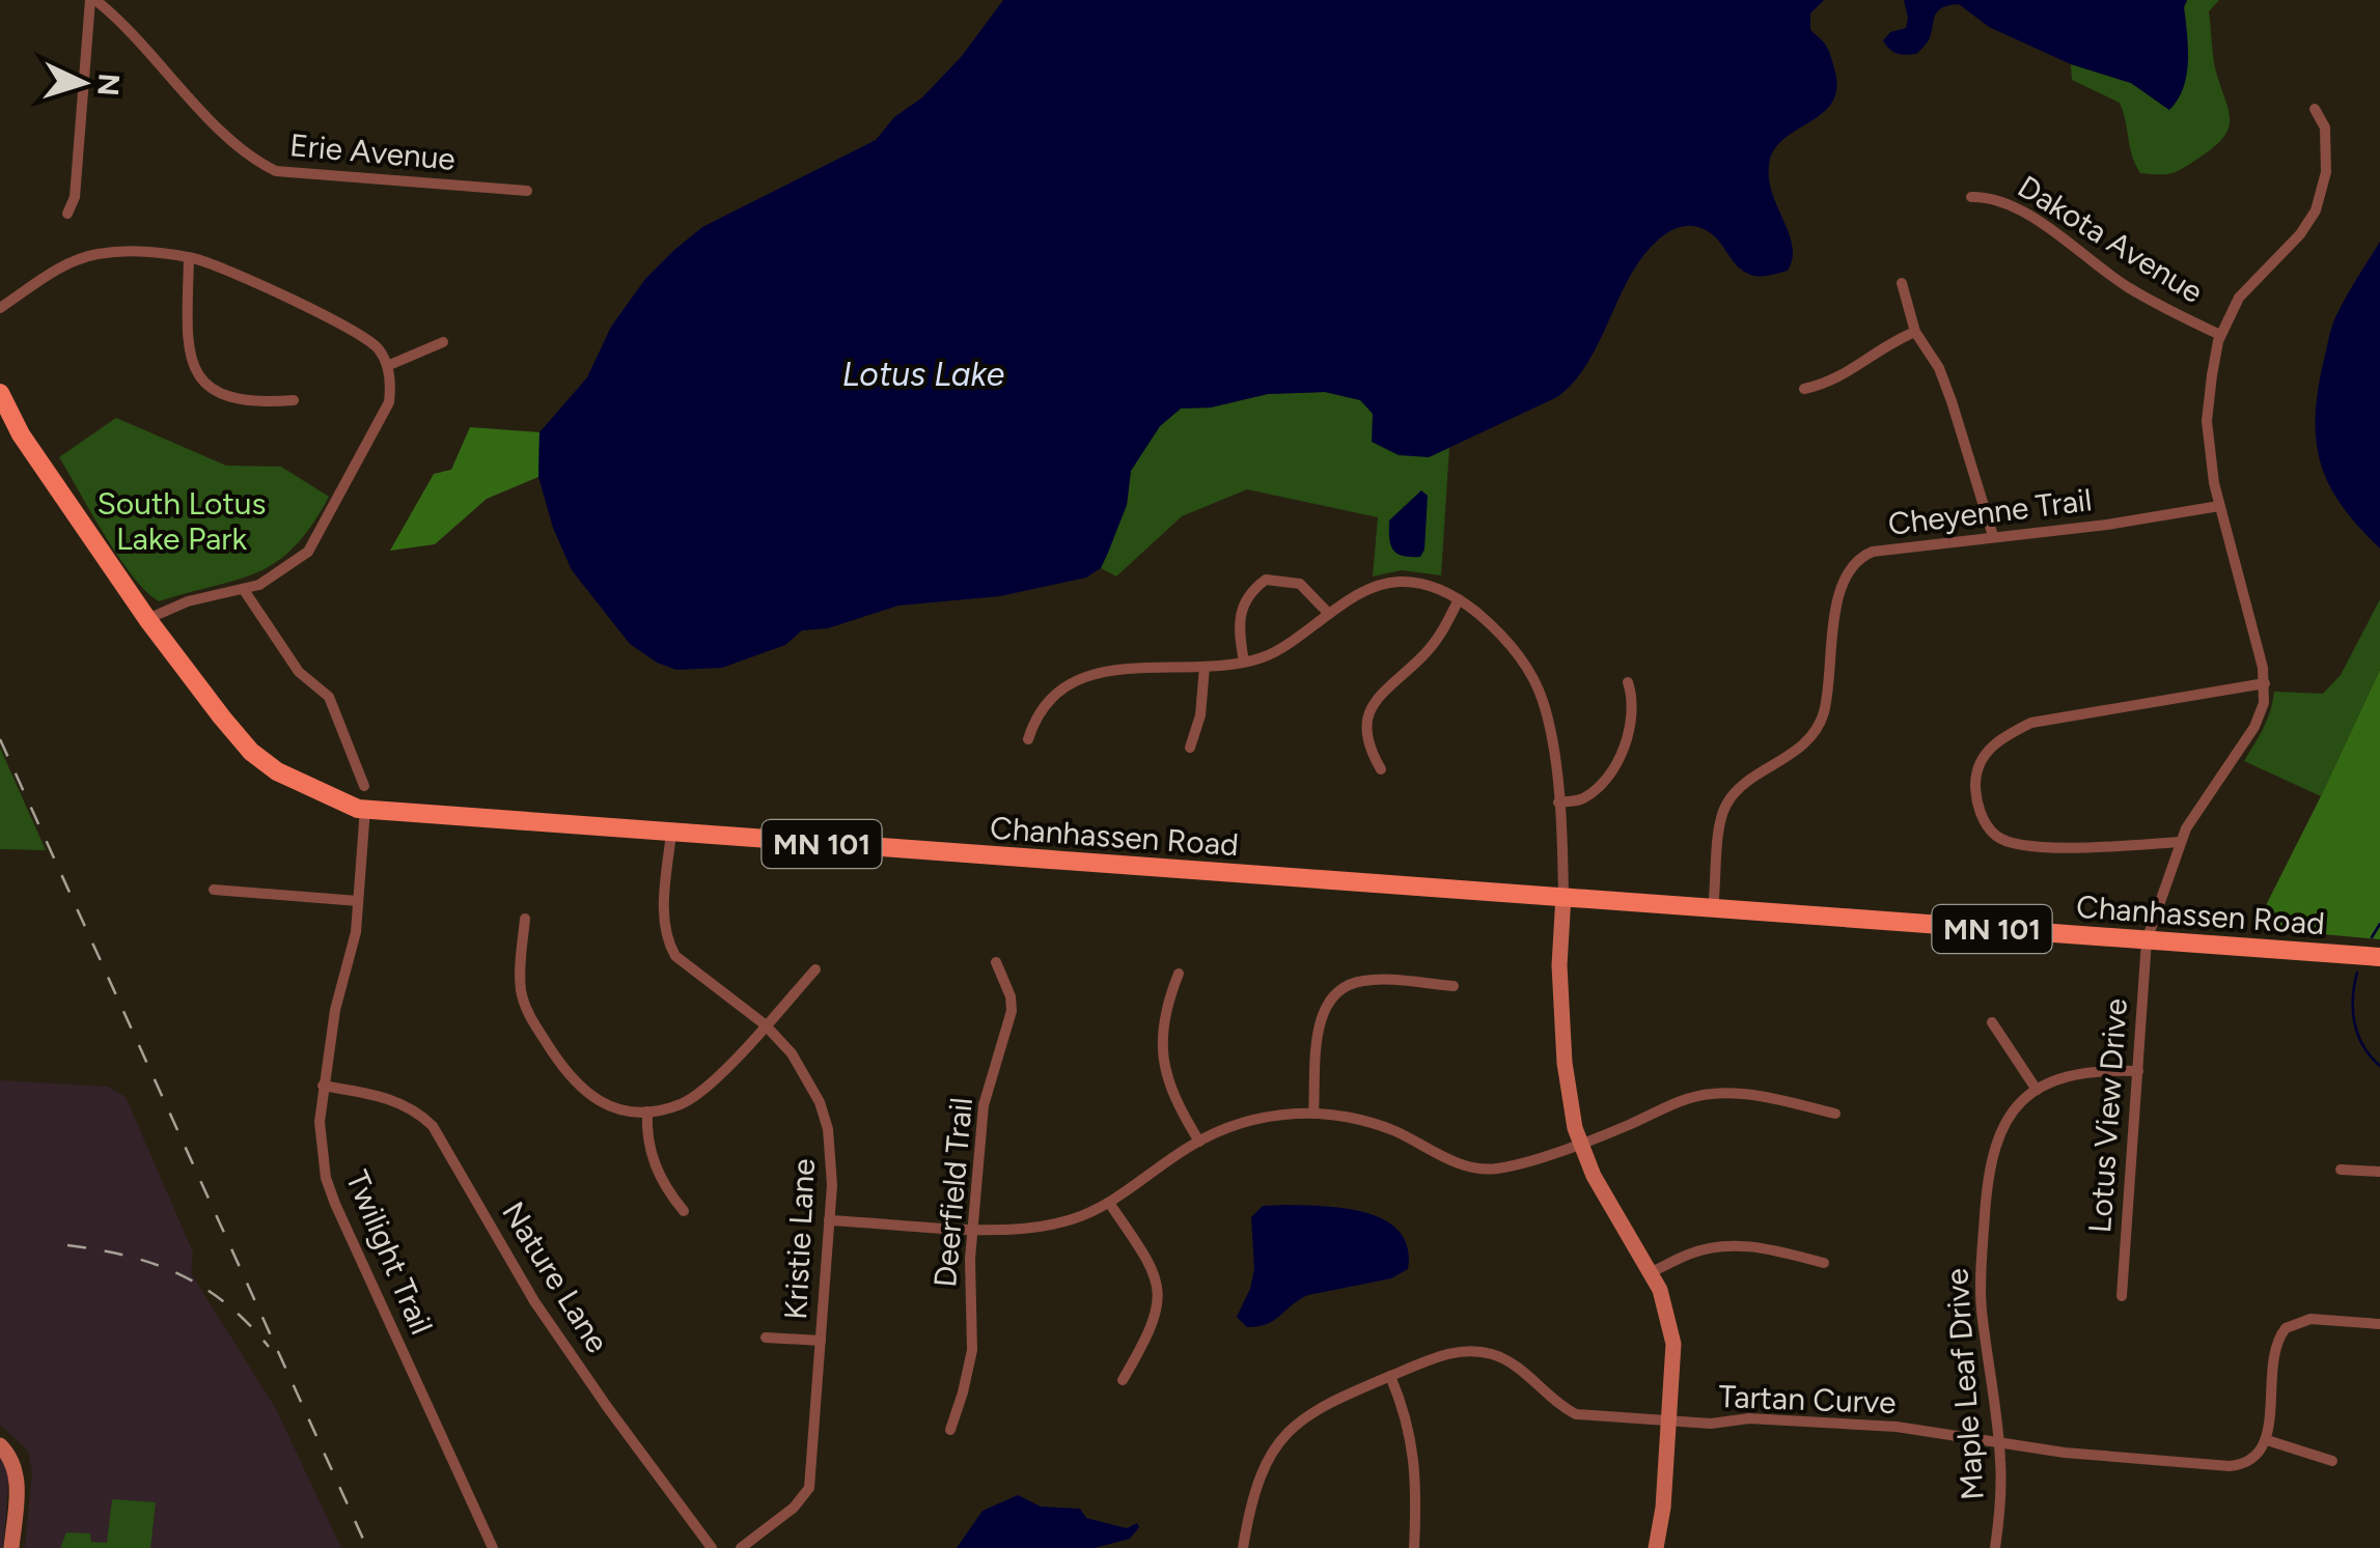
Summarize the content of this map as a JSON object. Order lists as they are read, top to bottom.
{
  "streets": {
    "main road": ["Chanhassen Road", "MN 101"],
    "street": [
      "Erie Avenue",
      "Dakota Avenue",
      "Cheyenne Trail",
      "Lotus View Drive",
      "Deerfield Trail",
      "Kristie Lane",
      "Twilight Trail",
      "Nature Lane",
      "Maple Leaf Drive",
      "Tartan Curve"
    ]
  },
  "crossings": [
    ["Cheyenne Trail", "Chanhassen Road"],
    ["Chanhassen Road", "Lotus View Drive"],
    ["Chanhassen Road", "Kristie Lane"],
    ["Chanhassen Road", "Twilight Trail"],
    ["Lotus View Drive", "Maple Leaf Drive"],
    ["Twilight Trail", "Nature Lane"],
    ["Maple Leaf Drive", "Tartan Curve"]
  ],
  "water": ["Lotus Lake"],
  "parks": ["South Lotus Lake Park"],
  "north": "right"
}
